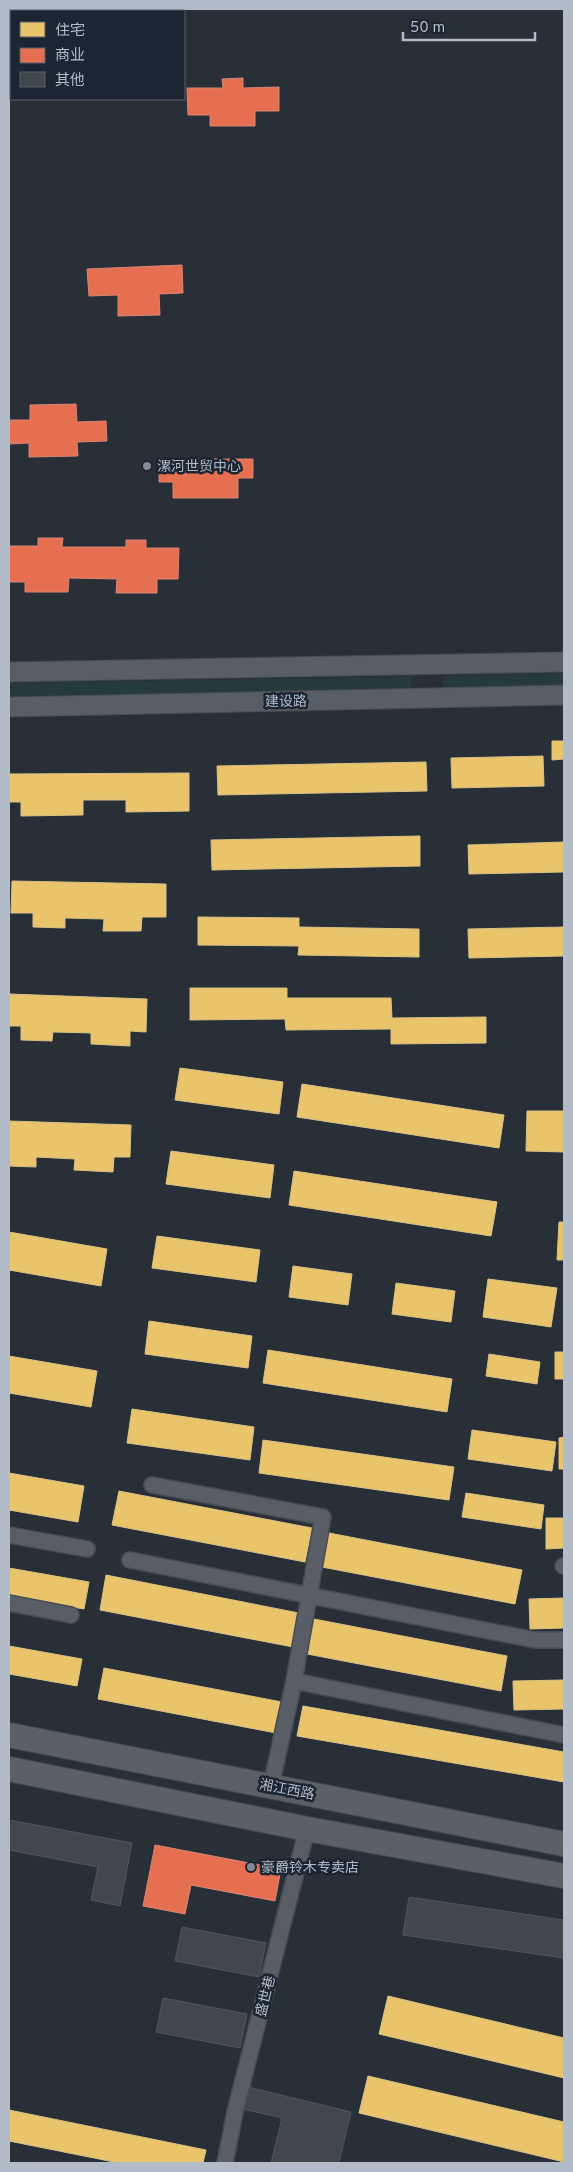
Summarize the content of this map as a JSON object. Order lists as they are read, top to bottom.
{
  "streets": {
    "main road": ["湘江西路"],
    "street": ["建设路", "盛世巷"]
  },
  "places": ["漯河世贸中心", "豪爵铃木专卖店"],
  "legend": ["住宅", "商业", "其他"],
  "scale_bar": "50 m"
}
